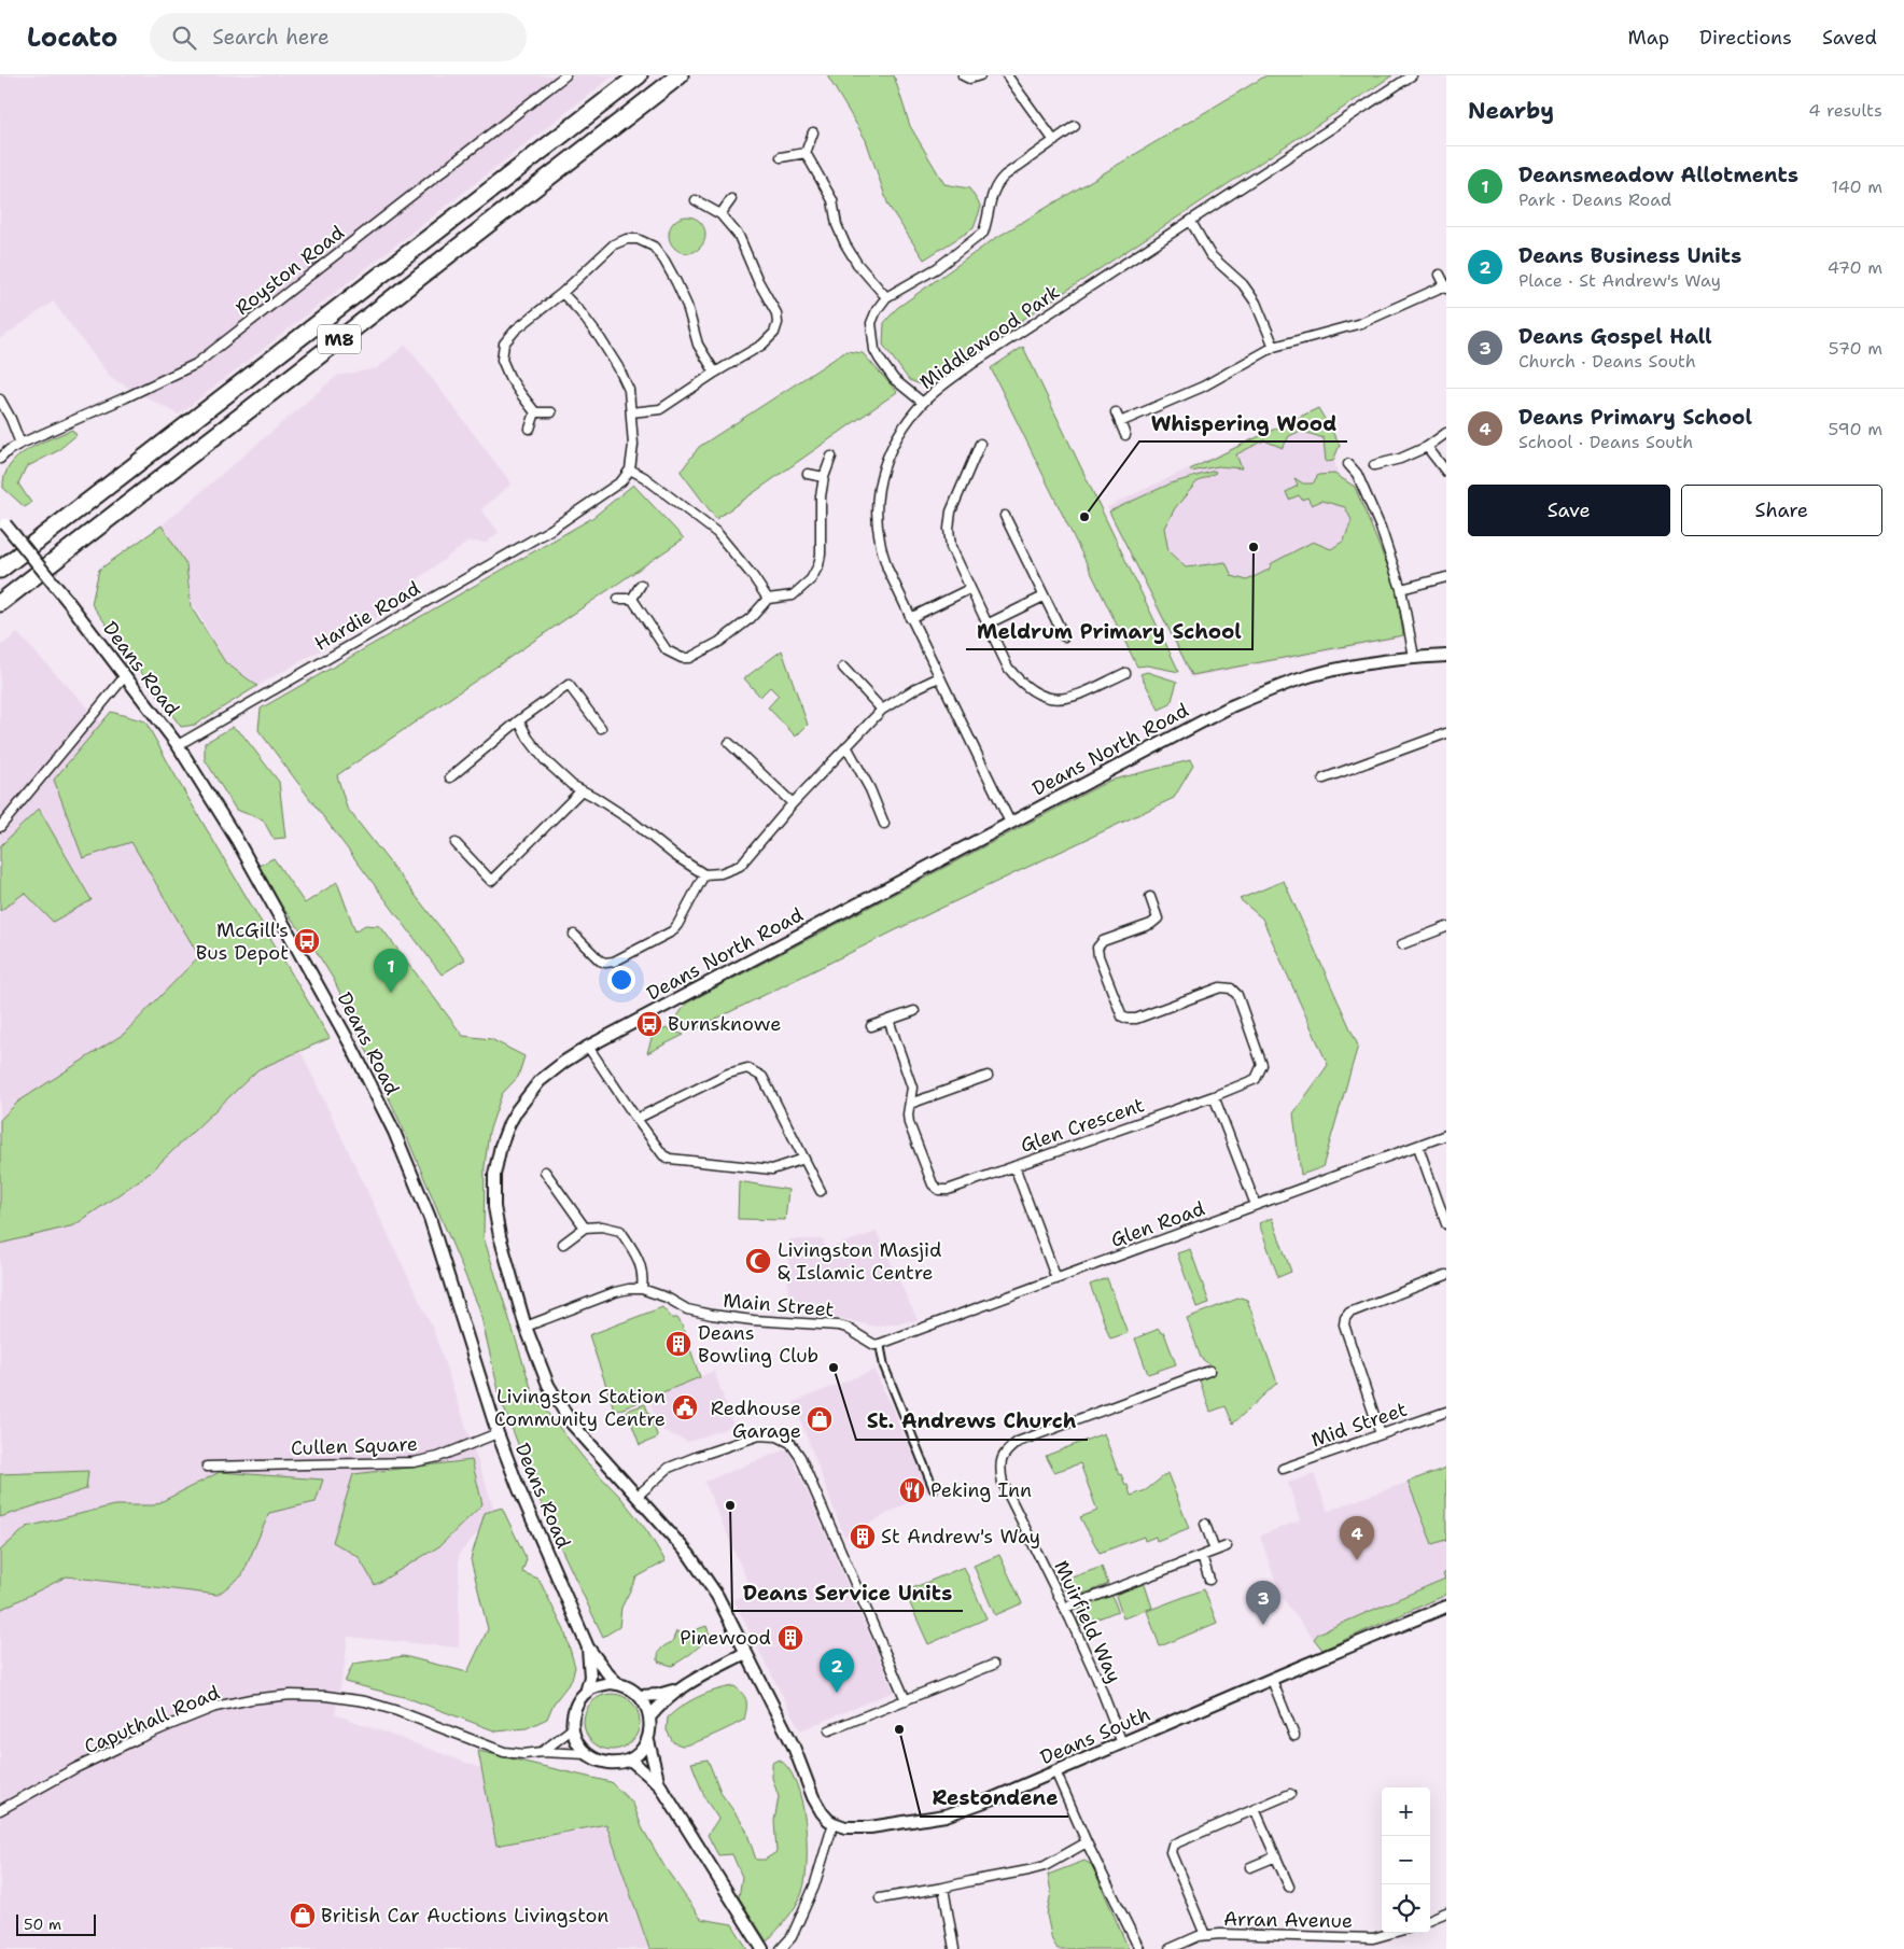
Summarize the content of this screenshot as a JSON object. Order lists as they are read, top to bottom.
{
  "streets": {
    "highway": ["M8"],
    "street": [
      "Royston Road",
      "Middlewood Park",
      "Hardie Road",
      "Deans Road",
      "Deans North Road",
      "Glen Crescent",
      "Glen Road",
      "Main Street",
      "Mid Street",
      "Cullen Square",
      "Muirfield Way",
      "Caputhall Road",
      "Deans South",
      "Arran Avenue"
    ]
  },
  "crossings": [
    ["Middlewood Park", "Deans North Road"],
    ["Hardie Road", "Deans Road"],
    ["Deans Road", "Cullen Square"],
    ["Deans Road", "Caputhall Road"],
    ["Deans North Road", "Main Street"],
    ["Glen Crescent", "Glen Road"],
    ["Glen Road", "Main Street"],
    ["Muirfield Way", "Deans South"]
  ],
  "places": {
    "other": [
      "Whispering Wood",
      "Meldrum Primary School",
      "St. Andrews Church",
      "Deans Service Units",
      "Restondene"
    ],
    "bus stop": ["McGill's Bus Depot", "Burnsknowe"],
    "mosque": ["Livingston Masjid & Islamic Centre"],
    "building": ["Deans Bowling Club", "St Andrew's Way", "Pinewood"],
    "public building": ["Livingston Station Community Centre"],
    "shop": ["Redhouse Garage", "British Car Auctions Livingston"],
    "restaurant": ["Peking Inn"]
  },
  "scale_bar": "50 m",
  "page": {
    "header": "Locato",
    "search": "Search here",
    "nav": ["Map", "Directions", "Saved"],
    "heading": ["Nearby", "4 results"],
    "list": [
      {
        "mark": "1",
        "name": "Deansmeadow Allotments",
        "note": "Park · Deans Road",
        "value": "140 m"
      },
      {
        "mark": "2",
        "name": "Deans Business Units",
        "note": "Place · St Andrew's Way",
        "value": "470 m"
      },
      {
        "mark": "3",
        "name": "Deans Gospel Hall",
        "note": "Church · Deans South",
        "value": "570 m"
      },
      {
        "mark": "4",
        "name": "Deans Primary School",
        "note": "School · Deans South",
        "value": "590 m"
      }
    ],
    "buttons": ["Save", "Share"],
    "pins": [
      "1",
      "4",
      "3",
      "2"
    ],
    "map_buttons": ["+", "−"],
    "scale": "50 m"
  }
}
